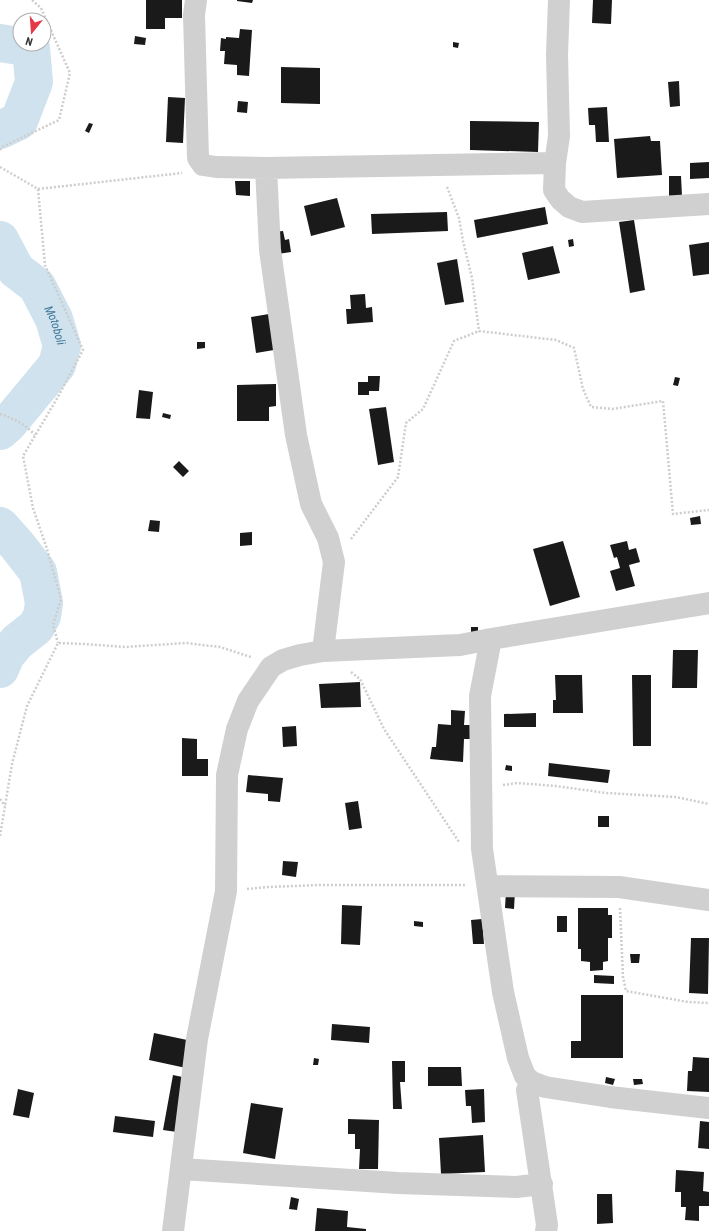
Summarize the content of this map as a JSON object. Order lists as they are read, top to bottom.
{
  "water": ["Motoboli"],
  "north": "bottom"
}
